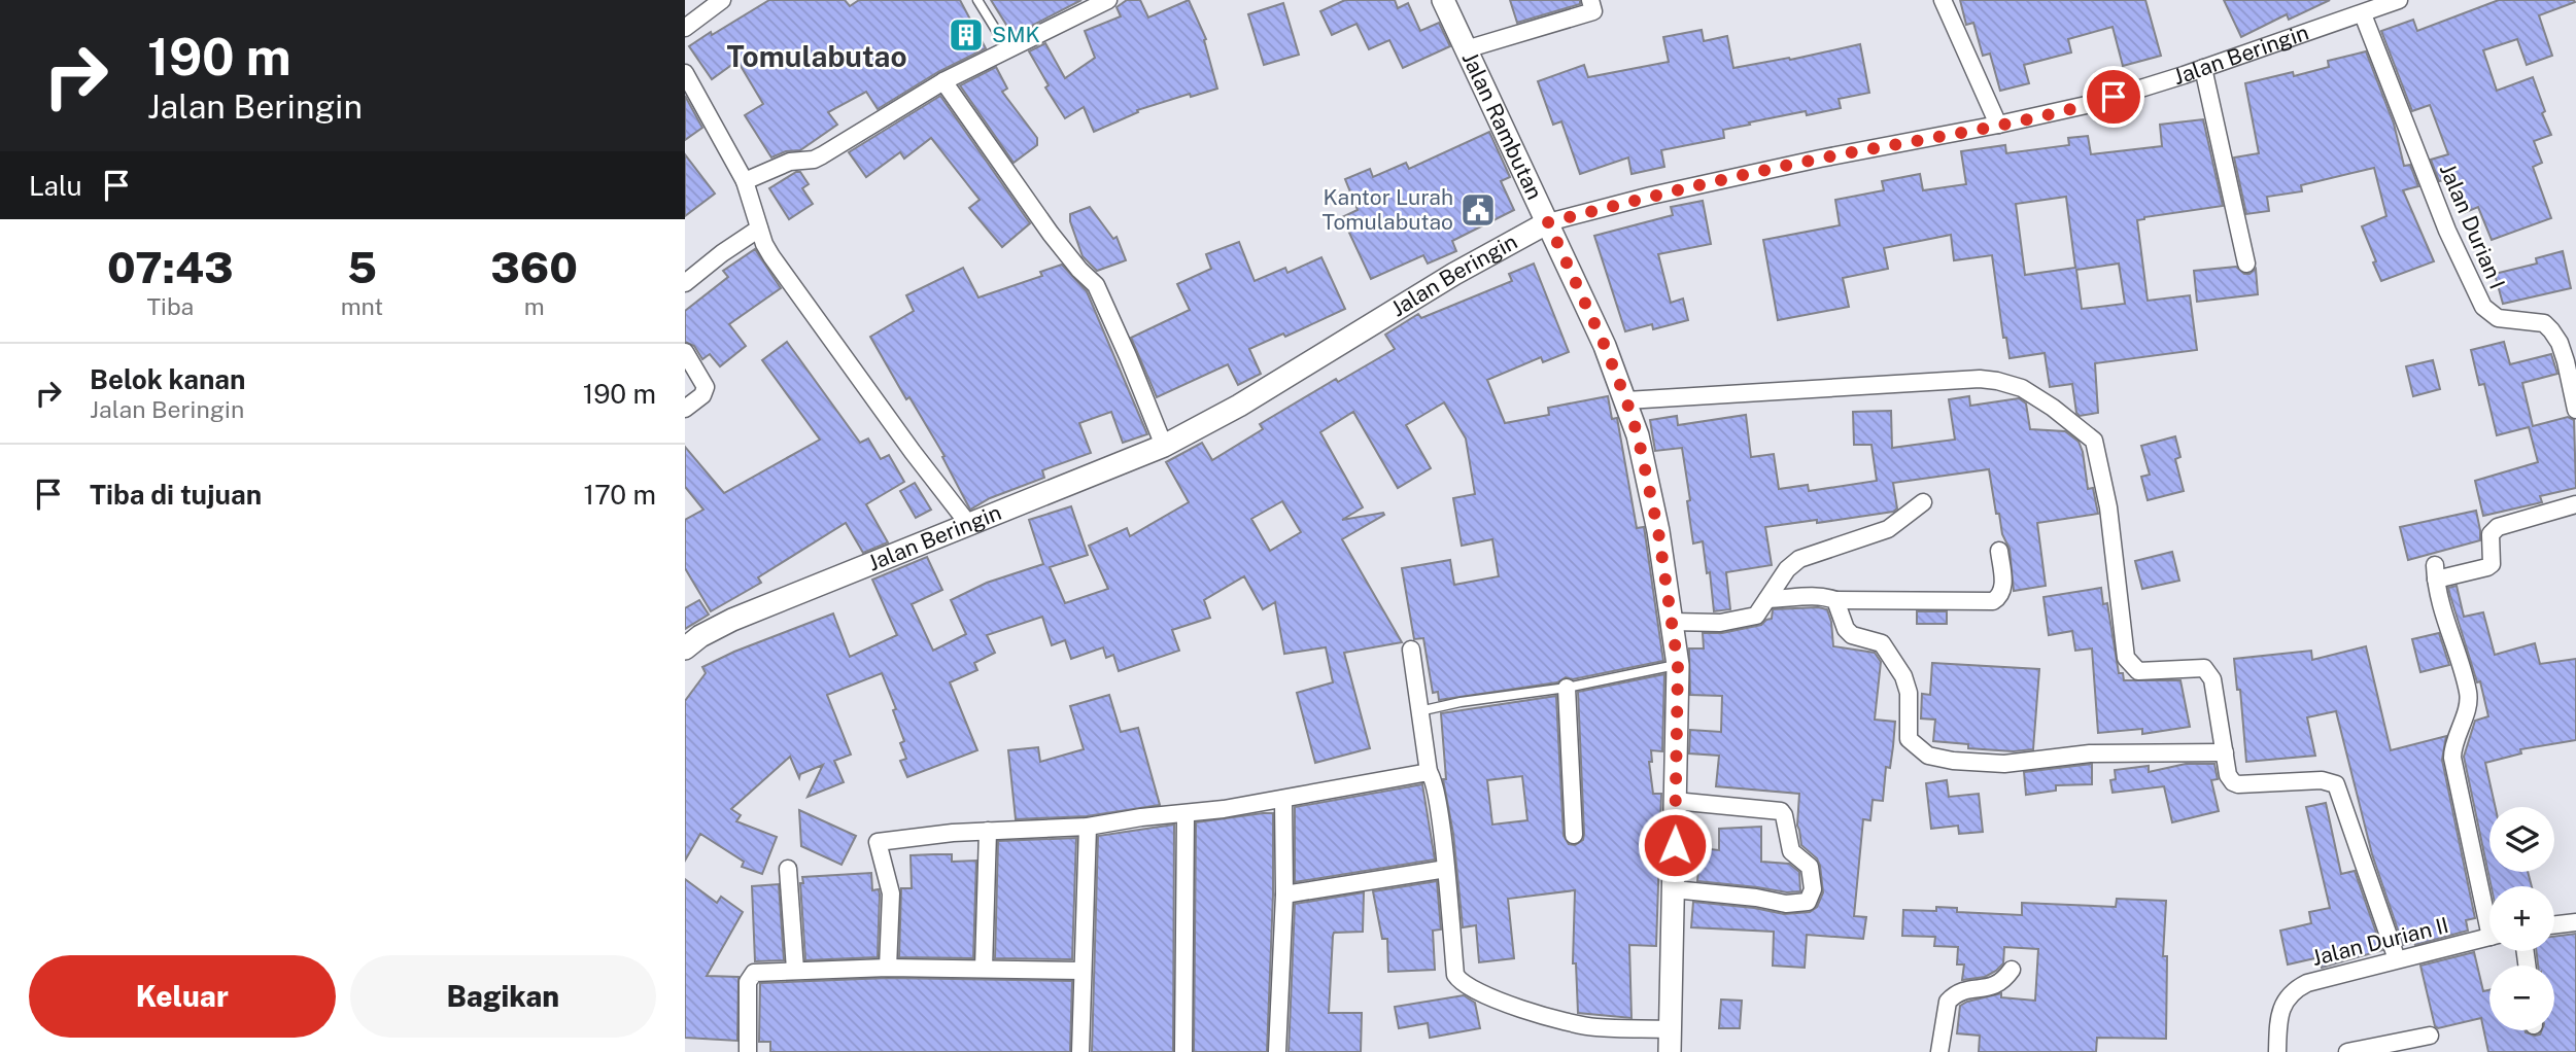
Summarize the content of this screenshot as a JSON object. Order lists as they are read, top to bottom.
{
  "streets": {
    "street": [
      "Jalan Beringin",
      "Jalan Rambutan",
      "Jalan Durian I",
      "Jalan Durian II"
    ]
  },
  "crossings": [
    ["Jalan Beringin", "Jalan Rambutan"],
    ["Jalan Beringin", "Jalan Durian I"]
  ],
  "districts": ["Tomulabutao"],
  "places": {
    "building": ["SMK"],
    "public building": ["Kantor Lurah Tomulabutao"]
  },
  "page": {
    "turn": ["190 m", "Jalan Beringin"],
    "then": "Lalu",
    "eta": [
      "07:43",
      "Tiba",
      "5",
      "mnt",
      "360",
      "m"
    ],
    "list": [
      {
        "name": "Belok kanan",
        "note": "Jalan Beringin",
        "value": "190 m"
      },
      {
        "name": "Tiba di tujuan",
        "value": "170 m"
      }
    ],
    "map_buttons": ["+", "−"],
    "buttons": ["Keluar", "Bagikan"]
  }
}
